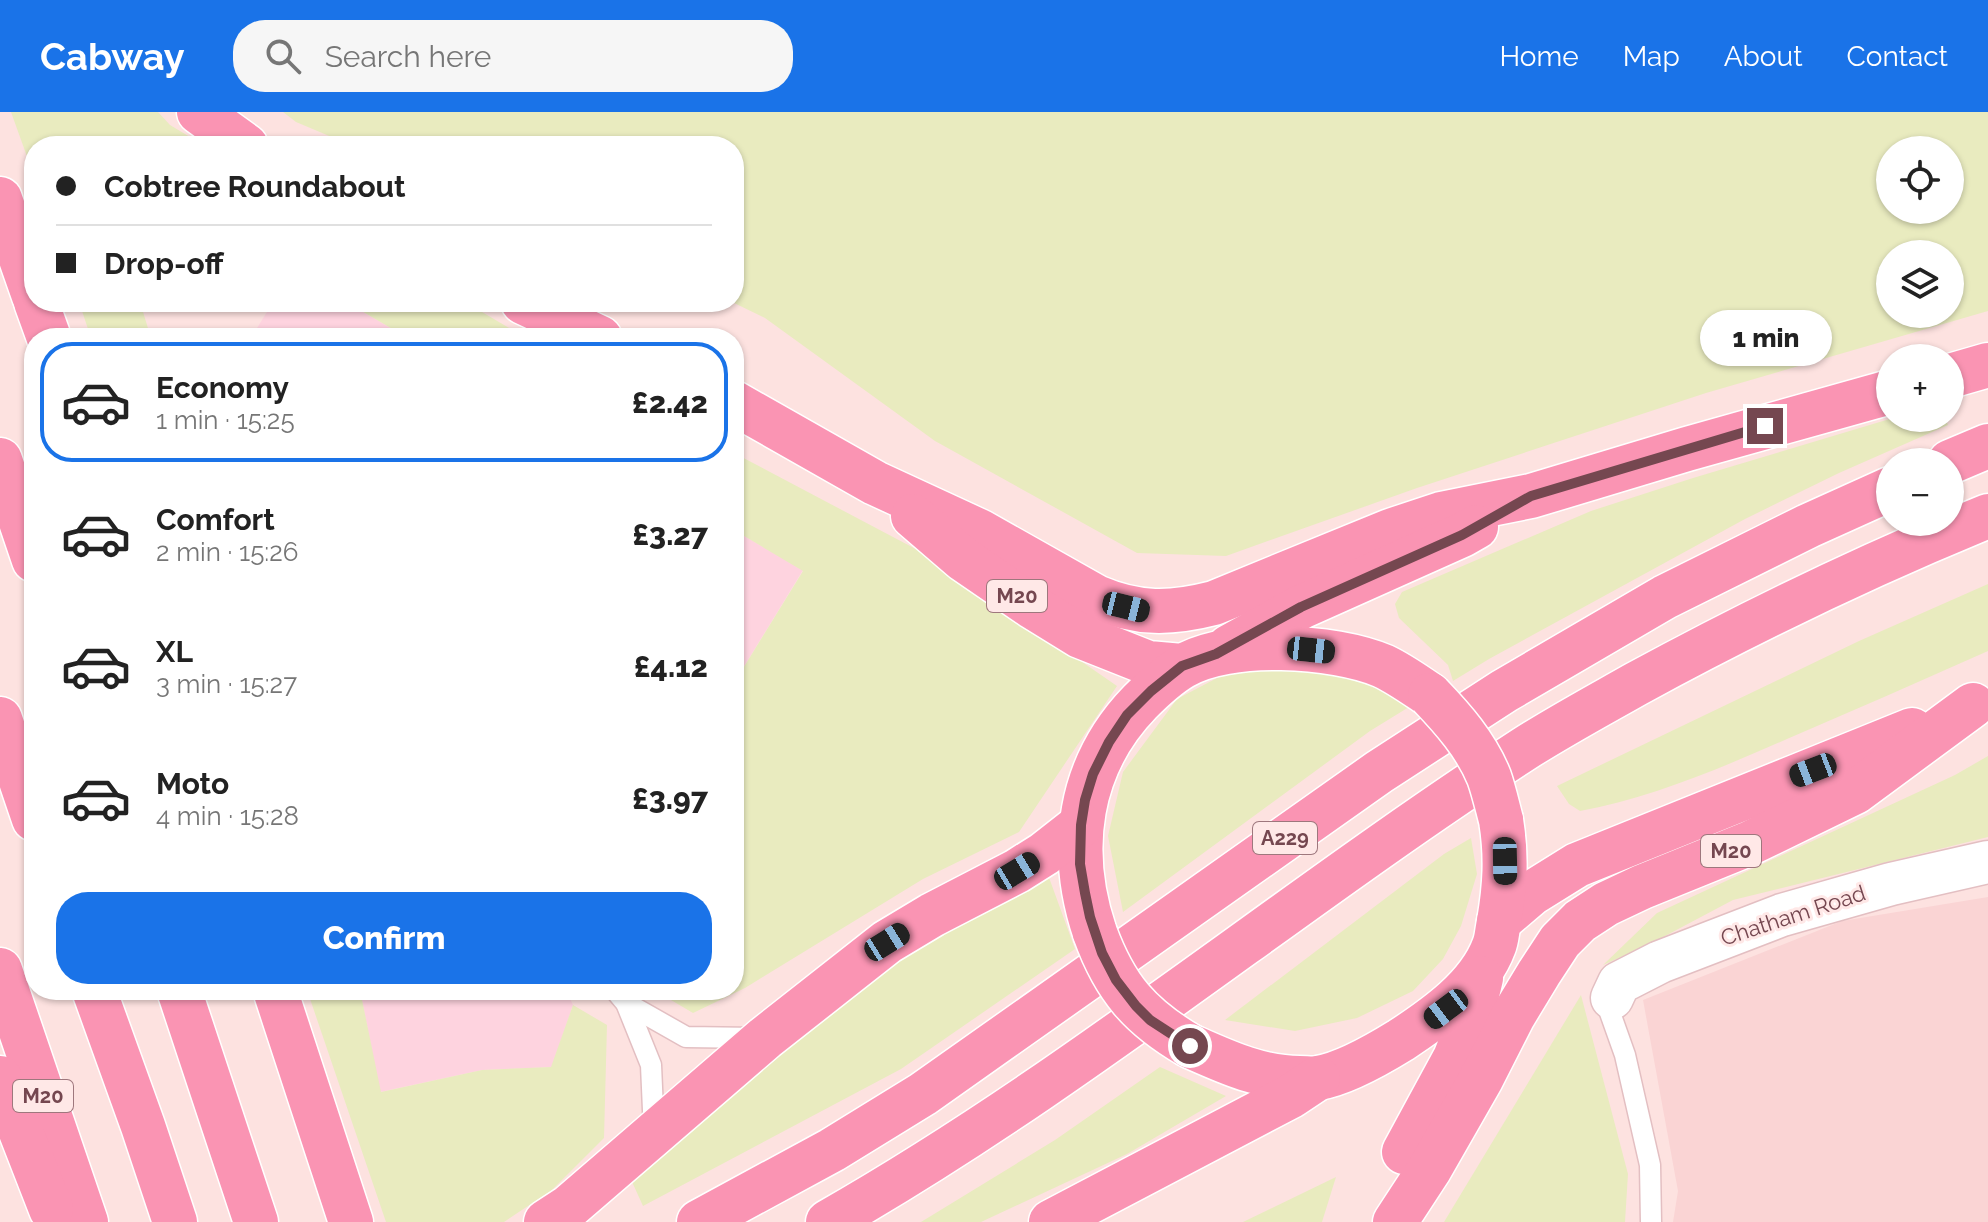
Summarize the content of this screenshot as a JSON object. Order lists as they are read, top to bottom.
{
  "streets": {
    "highway": ["M20", "A229"],
    "street": ["Chatham Road"]
  },
  "page": {
    "header": "Cabway",
    "search": "Search here",
    "nav": [
      "Home",
      "Map",
      "About",
      "Contact"
    ],
    "map_buttons": ["+", "−"],
    "banner": ["Cobtree Roundabout", "Drop-off"],
    "bubble": "1 min",
    "list": [
      {
        "name": "Economy",
        "note": "1 min · 15:25",
        "value": "£2.42"
      },
      {
        "name": "Comfort",
        "note": "2 min · 15:26",
        "value": "£3.27"
      },
      {
        "name": "XL",
        "note": "3 min · 15:27",
        "value": "£4.12"
      },
      {
        "name": "Moto",
        "note": "4 min · 15:28",
        "value": "£3.97"
      }
    ],
    "buttons": "Confirm"
  }
}
